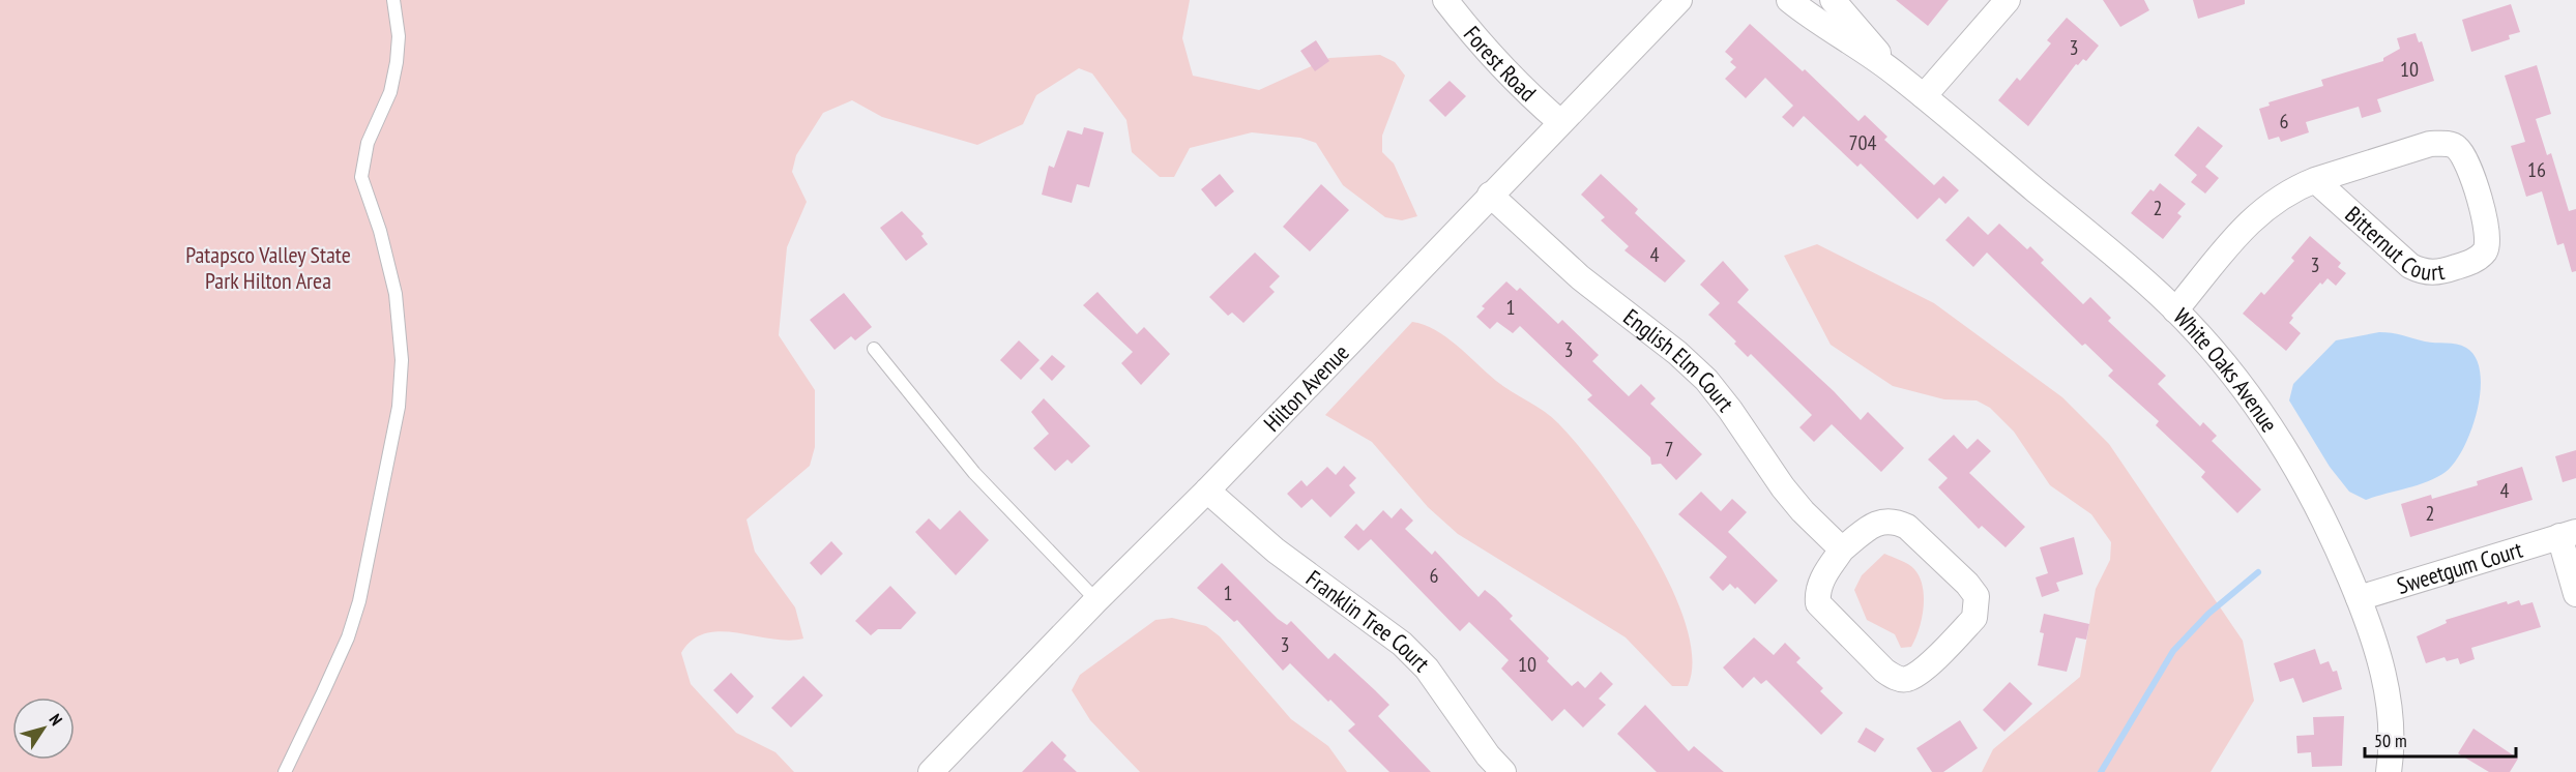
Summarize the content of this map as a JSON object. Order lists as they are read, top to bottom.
{
  "streets": {
    "street": [
      "Forest Road",
      "Bitternut Court",
      "English Elm Court",
      "White Oaks Avenue",
      "Hilton Avenue",
      "Sweetgum Court",
      "Franklin Tree Court"
    ]
  },
  "crossings": [
    ["Forest Road", "Hilton Avenue"],
    ["Bitternut Court", "White Oaks Avenue"],
    ["English Elm Court", "Hilton Avenue"],
    ["White Oaks Avenue", "Sweetgum Court"],
    ["Hilton Avenue", "Franklin Tree Court"]
  ],
  "parks": ["Patapsco Valley State Park Hilton Area"],
  "house_numbers": [
    "3",
    "10",
    "6",
    "704",
    "16",
    "2",
    "4",
    "3",
    "1",
    "3",
    "7",
    "4",
    "2",
    "6",
    "1",
    "3",
    "10"
  ],
  "scale_bar": "50 m",
  "north": "top right"
}
